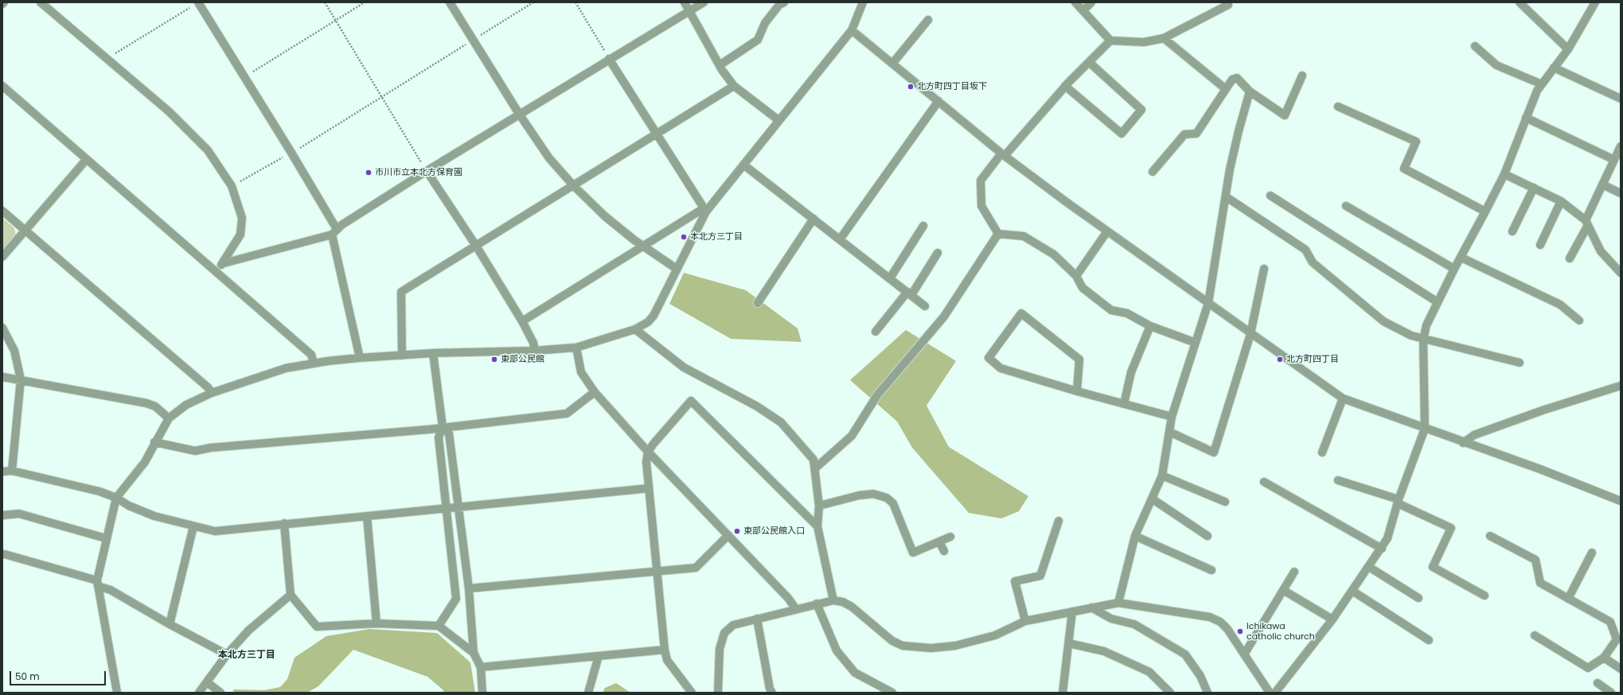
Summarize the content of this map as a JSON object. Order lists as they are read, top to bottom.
{
  "districts": ["本北方三丁目"],
  "places": [
    "北方町四丁目坂下",
    "市川市立本北方保育園",
    "本北方三丁目",
    "東部公民館",
    "北方町四丁目",
    "東部公民館入口",
    "Ichikawa catholic church"
  ],
  "scale_bar": "50 m"
}
